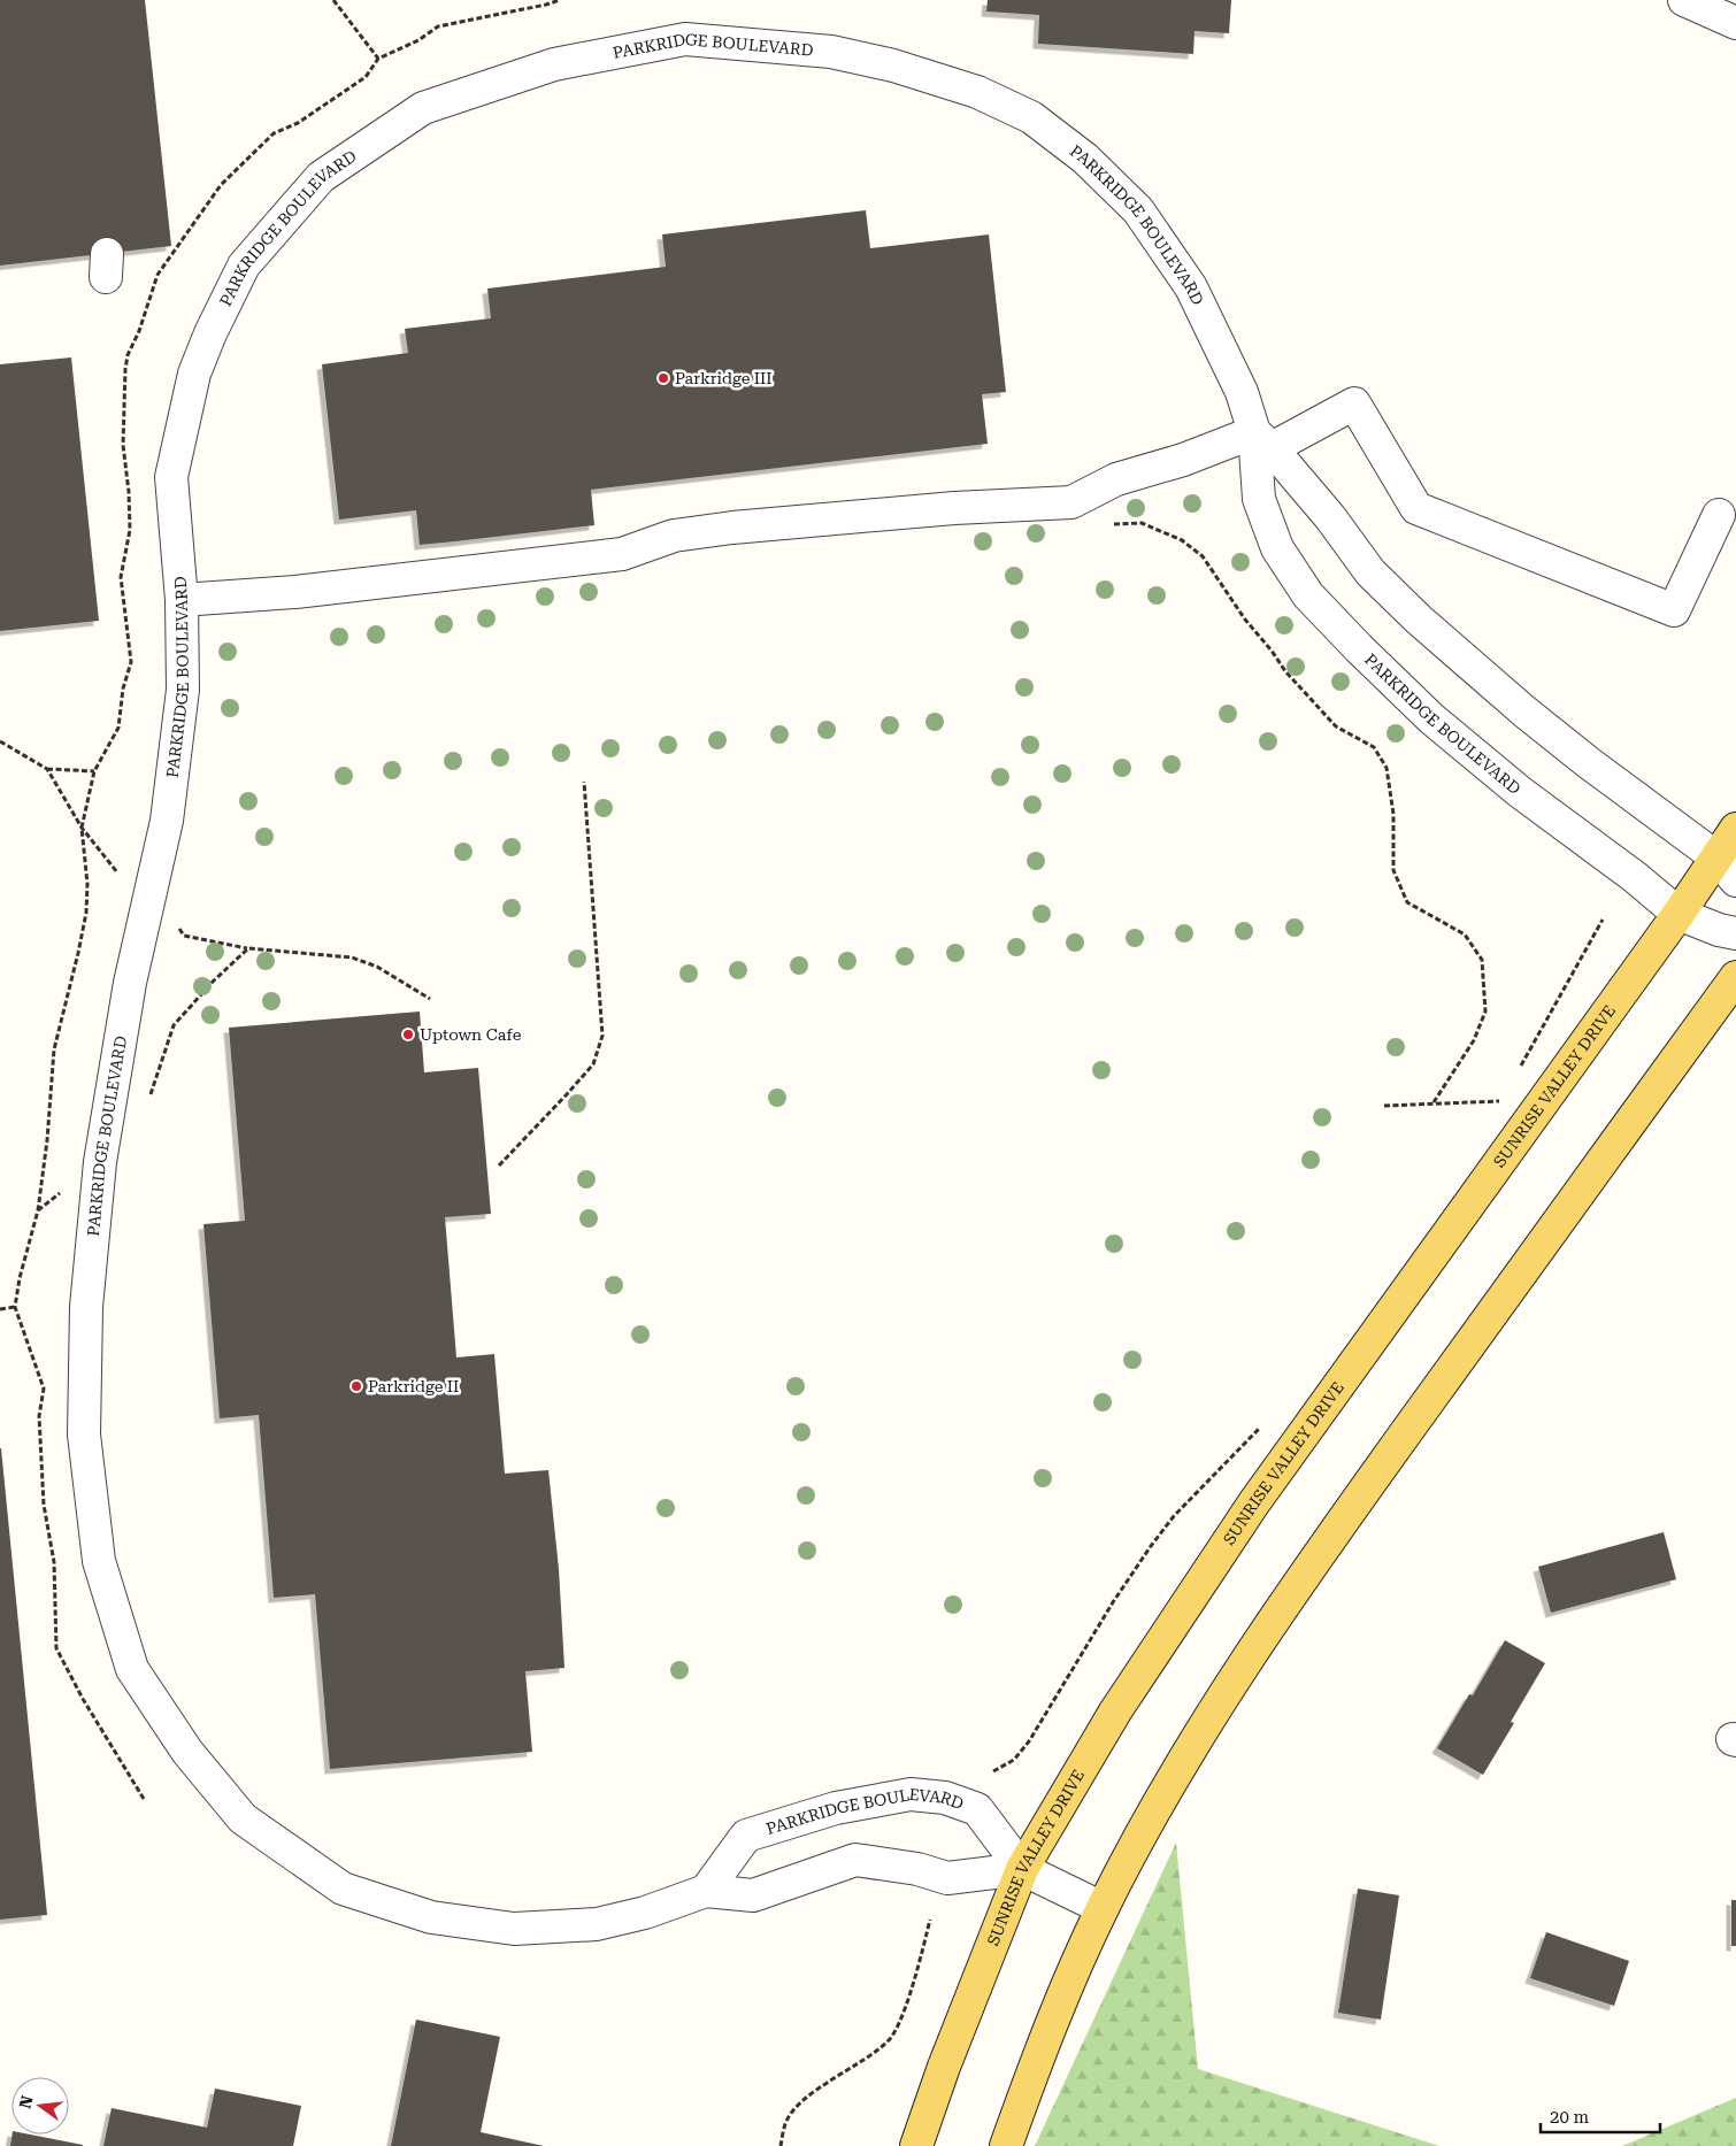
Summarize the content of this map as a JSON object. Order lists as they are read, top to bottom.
{
  "streets": {
    "main road": ["SUNRISE VALLEY DRIVE"],
    "street": ["PARKRIDGE BOULEVARD"]
  },
  "crossings": [
    ["PARKRIDGE BOULEVARD", "SUNRISE VALLEY DRIVE"]
  ],
  "places": ["Parkridge III", "Uptown Cafe", "Parkridge II"],
  "scale_bar": "20 m",
  "north": "left"
}
